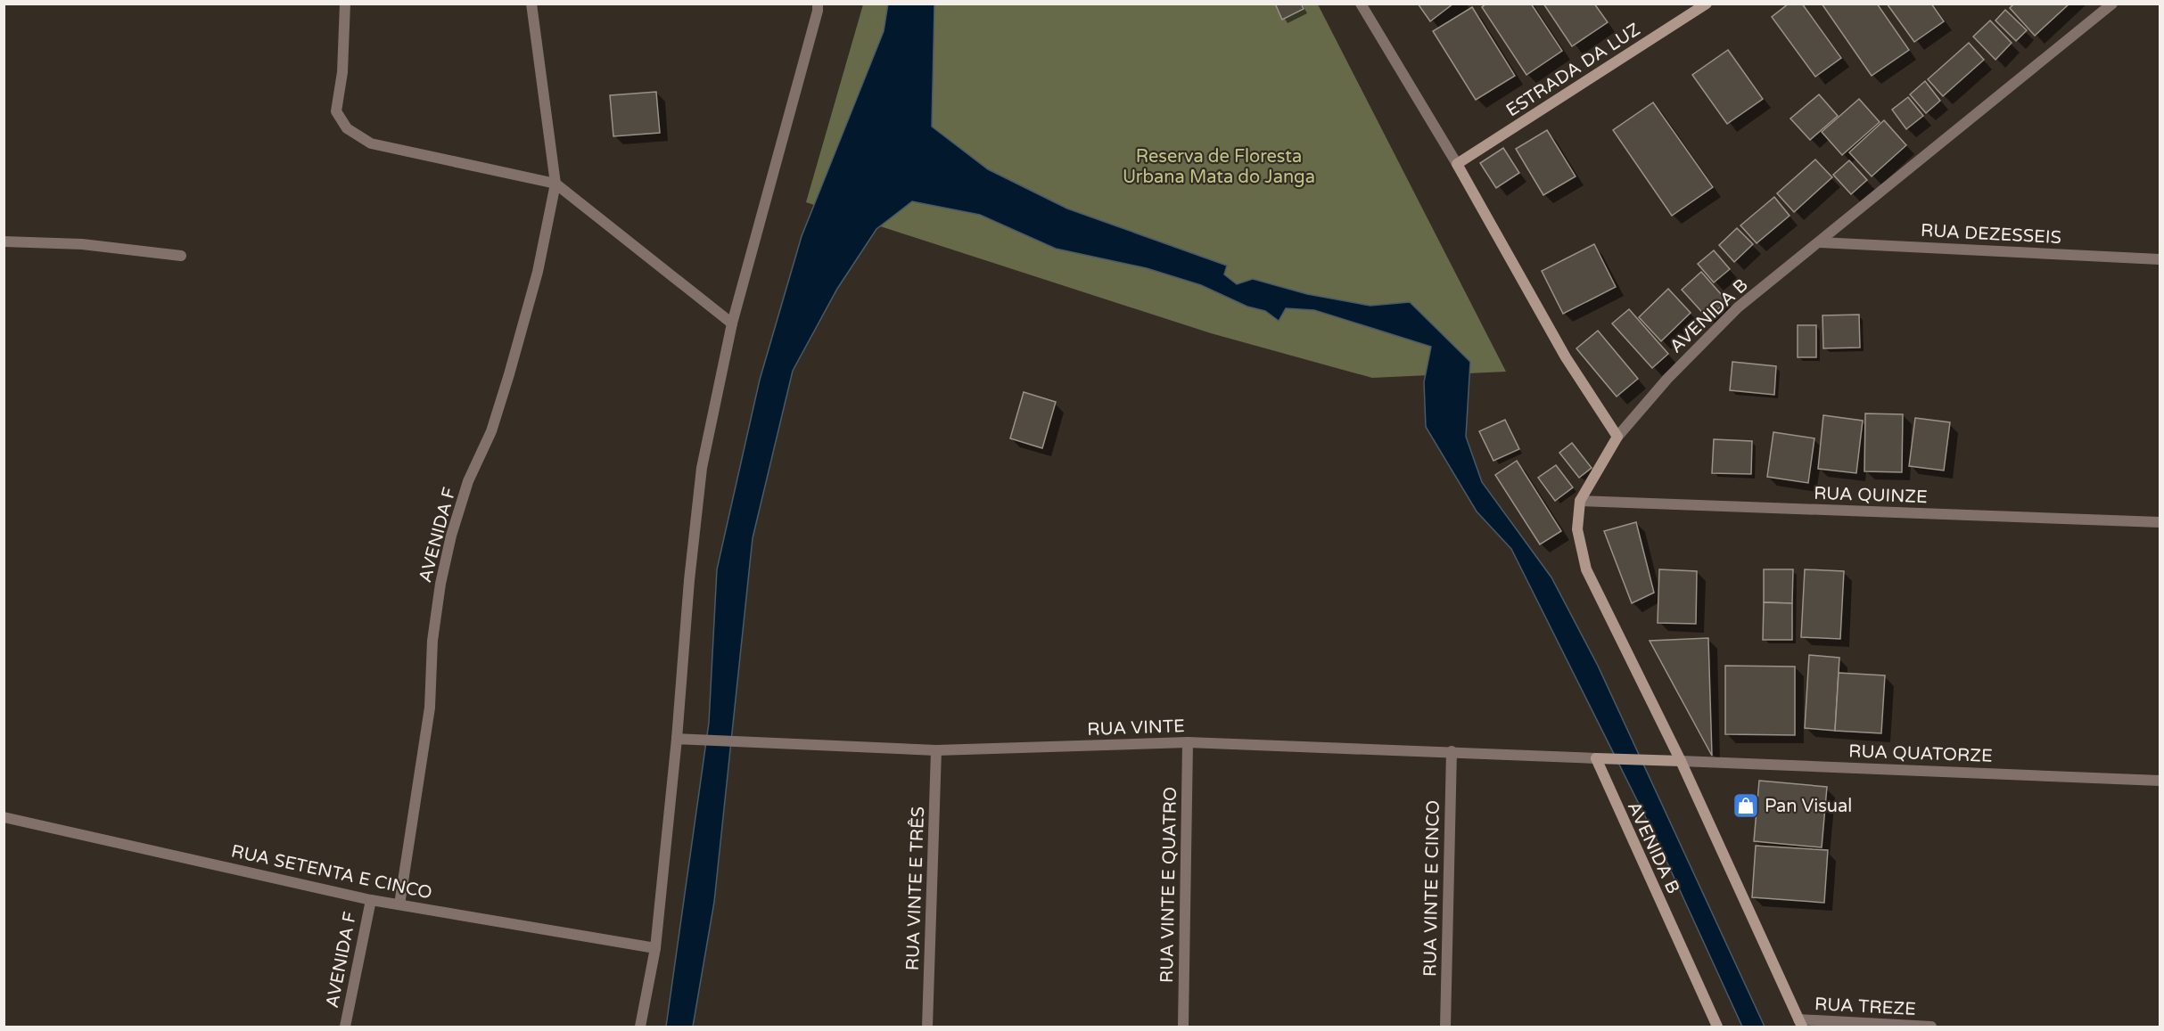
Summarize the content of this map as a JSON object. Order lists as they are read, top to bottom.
{
  "streets": {
    "main road": ["ESTRADA DA LUZ", "AVENIDA B"],
    "street": [
      "RUA DEZESSEIS",
      "RUA QUINZE",
      "AVENIDA F",
      "RUA VINTE",
      "RUA QUATORZE",
      "RUA SETENTA E CINCO",
      "RUA VINTE E QUATRO",
      "RUA VINTE E TRÊS",
      "RUA VINTE E CINCO",
      "RUA TREZE"
    ]
  },
  "crossings": [
    ["RUA DEZESSEIS", "AVENIDA B"],
    ["AVENIDA B", "RUA QUINZE"],
    ["AVENIDA B", "RUA VINTE"],
    ["AVENIDA B", "RUA QUATORZE"],
    ["AVENIDA B", "RUA TREZE"],
    ["AVENIDA F", "RUA SETENTA E CINCO"],
    ["RUA VINTE", "RUA VINTE E QUATRO"],
    ["RUA VINTE", "RUA VINTE E TRÊS"],
    ["RUA VINTE", "RUA VINTE E CINCO"]
  ],
  "parks": ["Reserva de Floresta Urbana Mata do Janga"],
  "places": {
    "shop": ["Pan Visual"]
  }
}
